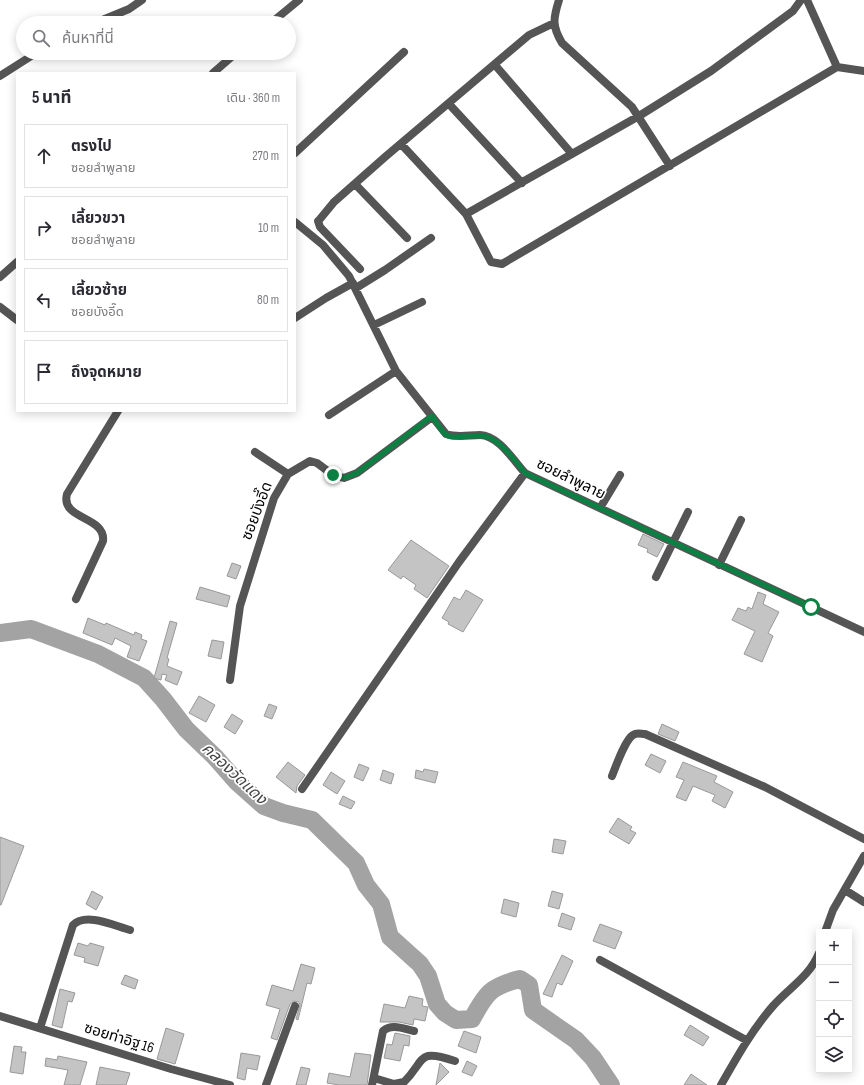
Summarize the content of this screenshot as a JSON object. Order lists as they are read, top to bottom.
{
  "streets": {
    "street": ["ซอยลำพูลาย", "ซอยบังอี๊ด", "ซอยท่าอิฐ 16"]
  },
  "crossings": [
    ["ซอยลำพูลาย", "ซอยบังอี๊ด"]
  ],
  "water": ["คลองวัดแดง"],
  "page": {
    "search": "ค้นหาที่นี่",
    "heading": ["5 นาที", "เดิน · 360 m"],
    "list": [
      ["ตรงไป", "ซอยลำพูลาย", "270 m"],
      ["เลี้ยวขวา", "ซอยลำพูลาย", "10 m"],
      ["เลี้ยวซ้าย", "ซอยบังอี๊ด", "80 m"],
      "ถึงจุดหมาย"
    ],
    "map_buttons": ["+", "−"]
  }
}
